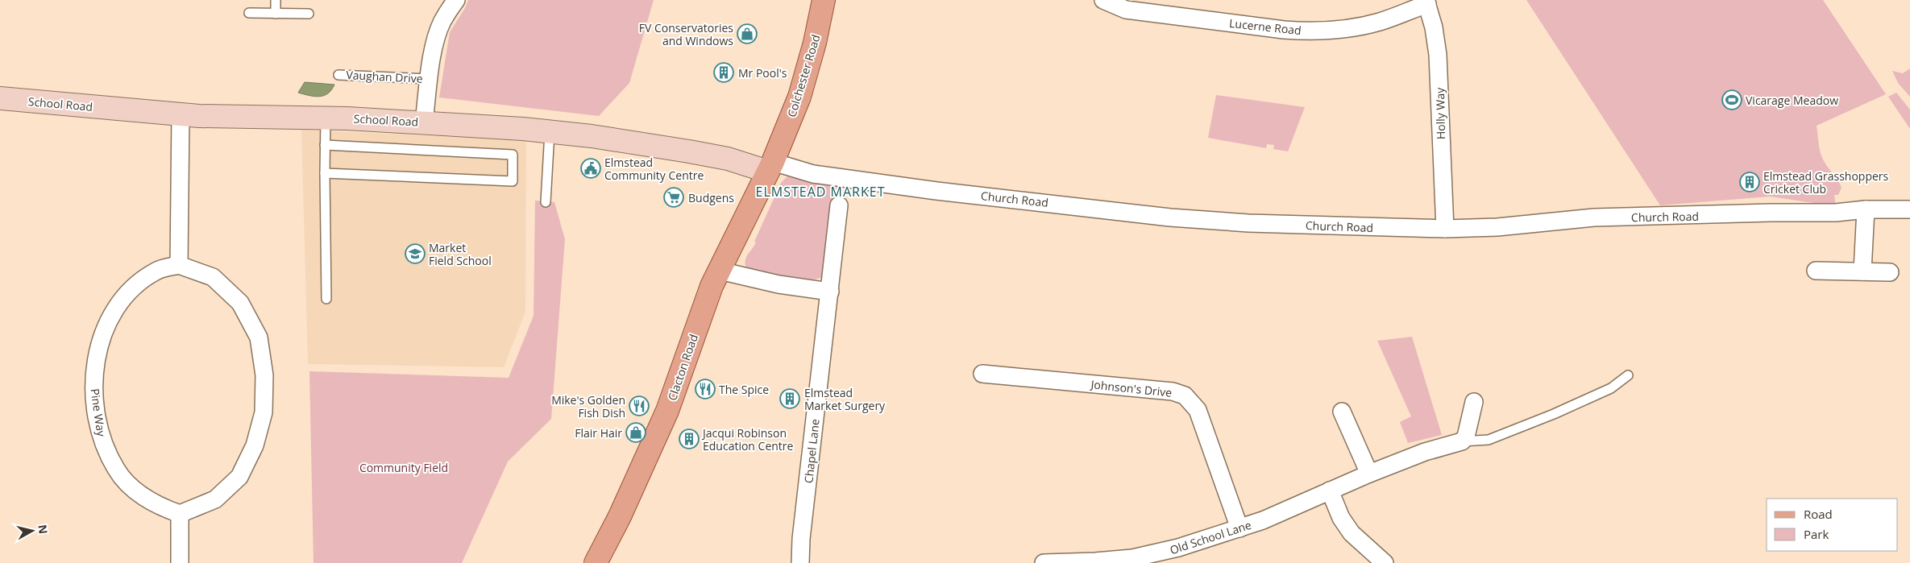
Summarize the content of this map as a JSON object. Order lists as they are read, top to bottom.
{
  "streets": {
    "main road": ["Colchester Road", "Clacton Road"],
    "street": [
      "Lucerne Road",
      "Vaughan Drive",
      "School Road",
      "Holly Way",
      "Church Road",
      "Johnson's Drive",
      "Pine Way",
      "Chapel Lane",
      "Old School Lane"
    ]
  },
  "crossings": [
    ["Lucerne Road", "Holly Way"],
    ["Colchester Road", "School Road"],
    ["Colchester Road", "Church Road"],
    ["Colchester Road", "Clacton Road"],
    ["Vaughan Drive", "School Road"],
    ["School Road", "Church Road"],
    ["School Road", "Clacton Road"],
    ["Holly Way", "Church Road"],
    ["Church Road", "Clacton Road"],
    ["Johnson's Drive", "Old School Lane"]
  ],
  "districts": ["ELMSTEAD MARKET"],
  "parks": ["Community Field"],
  "places": {
    "shop": ["FV Conservatories and Windows", "Flair Hair"],
    "building": [
      "Mr Pool's",
      "Elmstead Grasshoppers Cricket Club",
      "Elmstead Market Surgery",
      "Jacqui Robinson Education Centre"
    ],
    "sports": ["Vicarage Meadow"],
    "public building": ["Elmstead Community Centre"],
    "supermarket": ["Budgens"],
    "school or university": ["Market Field School"],
    "restaurant": ["The Spice", "Mike's Golden Fish Dish"]
  },
  "legend": ["Road", "Park"],
  "north": "right"
}
